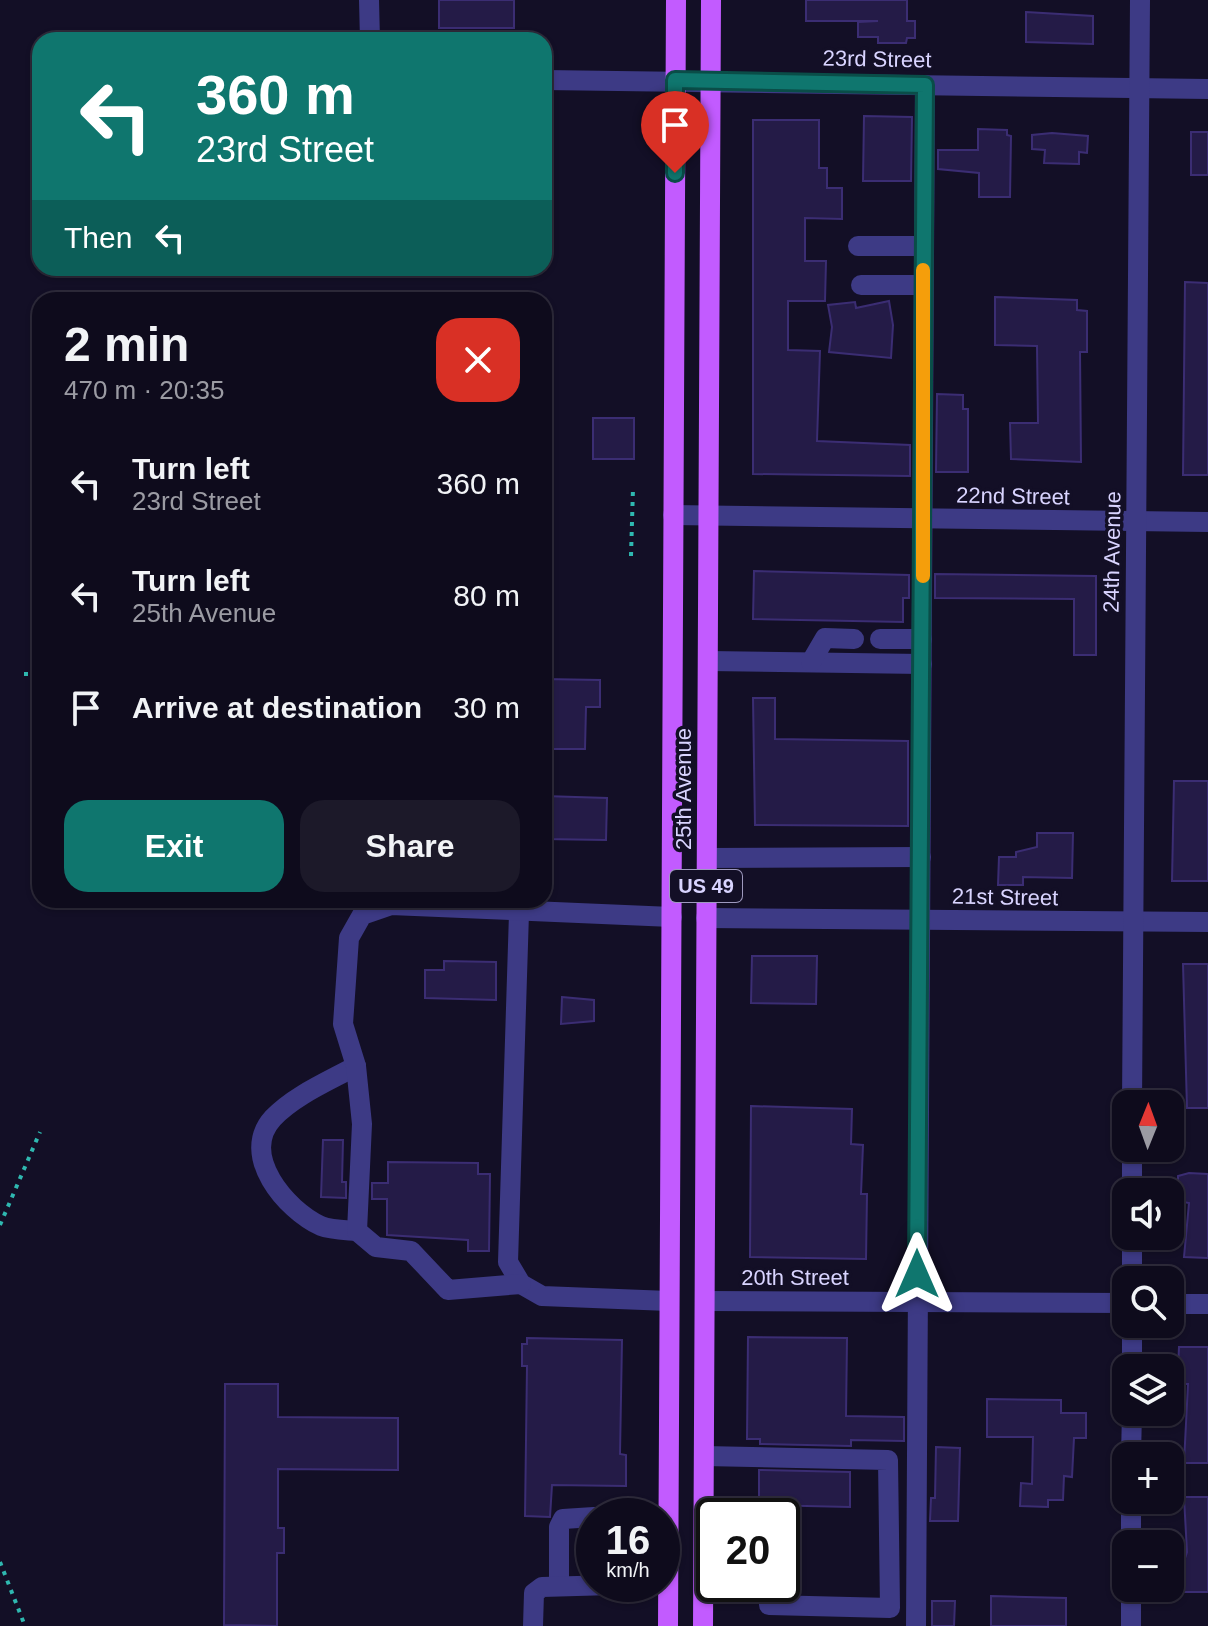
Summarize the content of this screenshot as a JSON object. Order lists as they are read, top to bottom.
{
  "streets": {
    "main road": ["25th Avenue", "US 49"],
    "street": [
      "23rd Street",
      "22nd Street",
      "24th Avenue",
      "21st Street",
      "20th Street"
    ]
  },
  "crossings": [
    ["23rd Street", "24th Avenue"],
    ["23rd Street", "25th Avenue"],
    ["22nd Street", "24th Avenue"],
    ["22nd Street", "25th Avenue"],
    ["24th Avenue", "21st Street"],
    ["25th Avenue", "21st Street"],
    ["25th Avenue", "20th Street"]
  ],
  "north": "top",
  "page": {
    "turn": ["360 m", "23rd Street"],
    "then": "Then",
    "heading": ["2 min", "470 m · 20:35"],
    "list": [
      {
        "name": "Turn left",
        "note": "23rd Street",
        "value": "360 m"
      },
      {
        "name": "Turn left",
        "note": "25th Avenue",
        "value": "80 m"
      },
      {
        "name": "Arrive at destination",
        "value": "30 m"
      }
    ],
    "buttons": ["Exit", "Share"],
    "map_buttons": ["+", "−"],
    "speed": "16 km/h",
    "limit": "20"
  }
}
